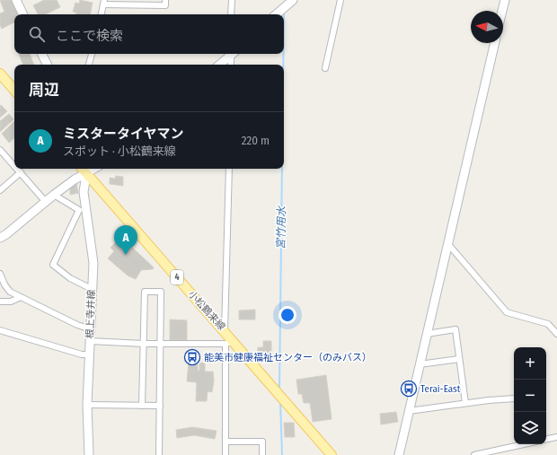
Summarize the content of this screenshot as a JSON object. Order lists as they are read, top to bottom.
{
  "streets": {
    "main road": ["4", "小松鶴来線", "根上寺井線"]
  },
  "crossings": [
    ["小松鶴来線", "根上寺井線"]
  ],
  "water": ["宮竹用水"],
  "places": {
    "bus stop": ["能美市健康福祉センター（のみバス）", "Terai-East"]
  },
  "north": "left",
  "page": {
    "search": "ここで検索",
    "heading": "周辺",
    "list": [
      {
        "mark": "A",
        "name": "ミスタータイヤマン",
        "note": "スポット · 小松鶴来線",
        "value": "220 m"
      }
    ],
    "pins": "A",
    "map_buttons": ["+", "−"]
  }
}
